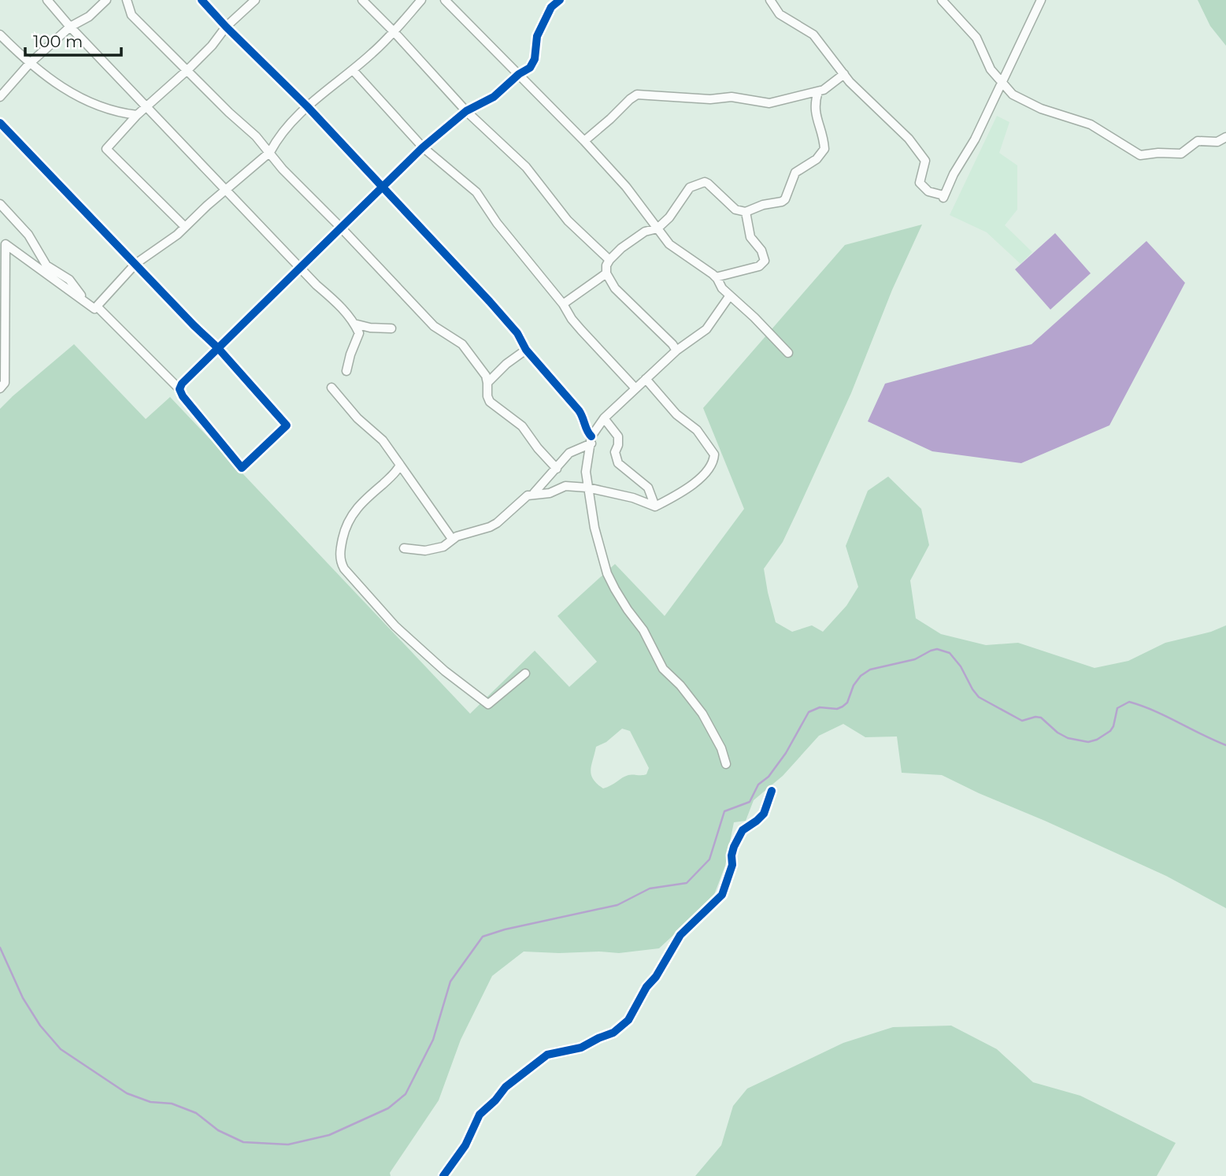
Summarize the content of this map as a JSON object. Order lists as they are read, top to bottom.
{
  "scale_bar": "100 m"
}
